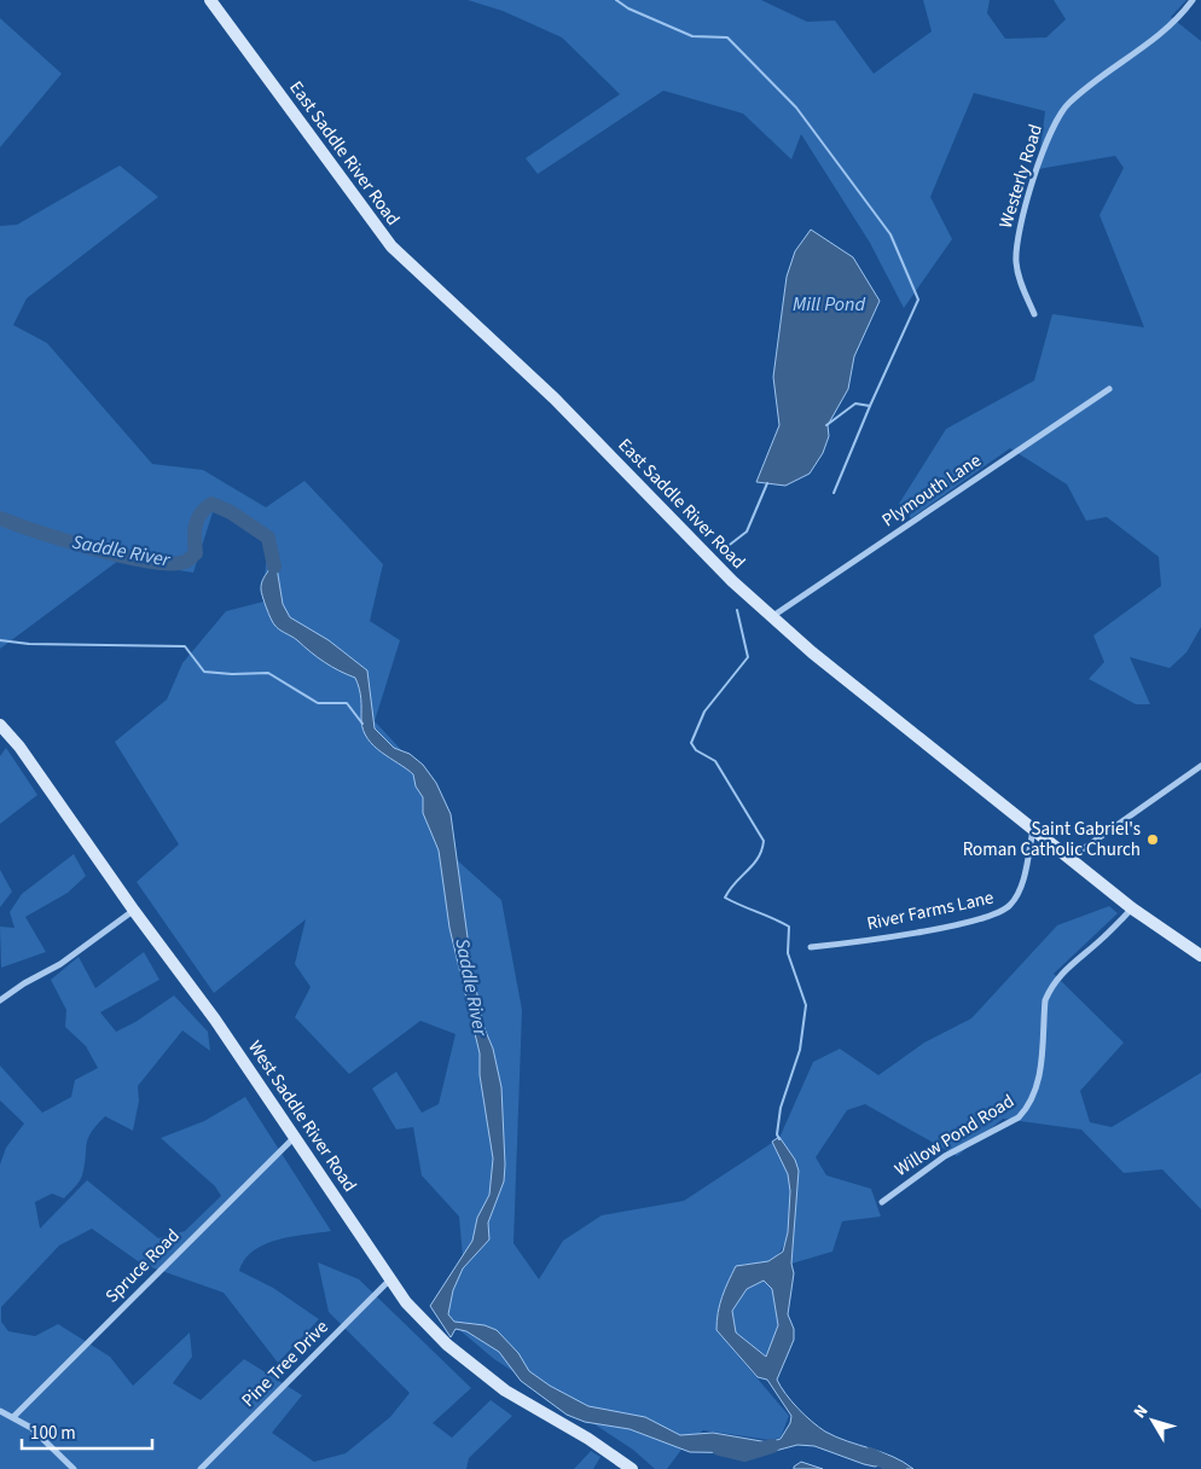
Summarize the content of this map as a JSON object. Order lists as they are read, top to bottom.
{
  "streets": {
    "street": [
      "East Saddle River Road",
      "Westerly Road",
      "Plymouth Lane",
      "River Farms Lane",
      "West Saddle River Road",
      "Willow Pond Road",
      "Spruce Road",
      "Pine Tree Drive"
    ]
  },
  "crossings": [
    ["East Saddle River Road", "Plymouth Lane"],
    ["East Saddle River Road", "River Farms Lane"],
    ["East Saddle River Road", "Willow Pond Road"],
    ["West Saddle River Road", "Spruce Road"],
    ["West Saddle River Road", "Pine Tree Drive"]
  ],
  "water": ["Mill Pond", "Saddle River"],
  "places": ["Saint Gabriel's Roman Catholic Church"],
  "scale_bar": "100 m",
  "north": "top left"
}
